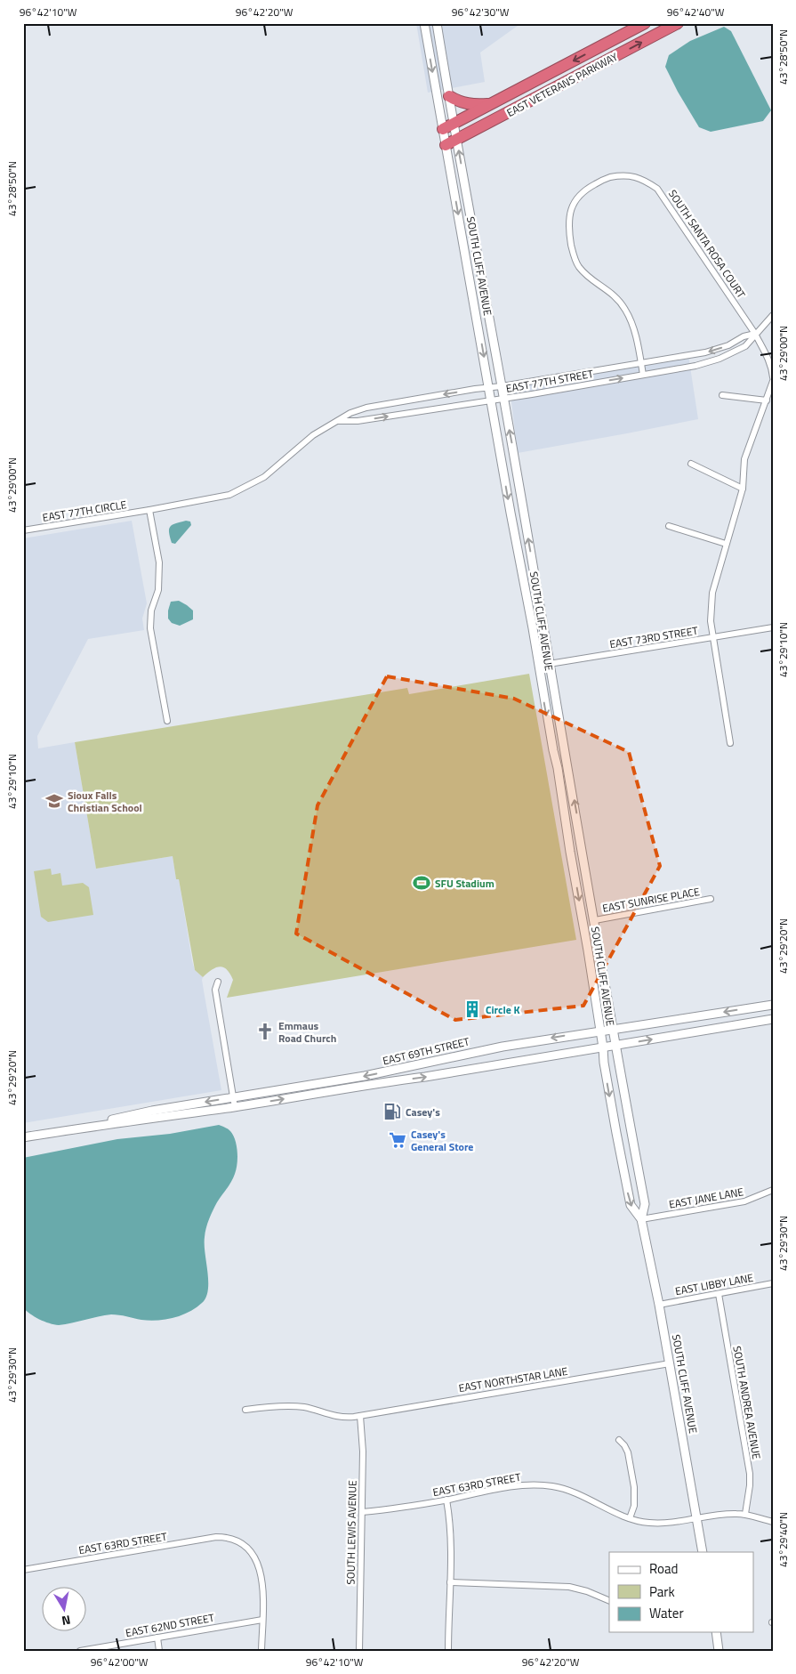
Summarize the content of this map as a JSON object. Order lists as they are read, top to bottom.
{
  "streets": {
    "highway": ["EAST VETERANS PARKWAY"],
    "main road": ["SOUTH CLIFF AVENUE", "EAST 69TH STREET"],
    "street": [
      "SOUTH SANTA ROSA COURT",
      "EAST 77TH STREET",
      "EAST 77TH CIRCLE",
      "EAST 73RD STREET",
      "EAST SUNRISE PLACE",
      "EAST JANE LANE",
      "EAST LIBBY LANE",
      "EAST NORTHSTAR LANE",
      "SOUTH ANDREA AVENUE",
      "EAST 63RD STREET",
      "SOUTH LEWIS AVENUE",
      "EAST 62ND STREET"
    ]
  },
  "crossings": [
    ["EAST VETERANS PARKWAY", "SOUTH CLIFF AVENUE"],
    ["SOUTH SANTA ROSA COURT", "EAST 77TH STREET"],
    ["SOUTH CLIFF AVENUE", "EAST 77TH STREET"],
    ["SOUTH CLIFF AVENUE", "EAST 73RD STREET"],
    ["SOUTH CLIFF AVENUE", "EAST SUNRISE PLACE"],
    ["SOUTH CLIFF AVENUE", "EAST 69TH STREET"],
    ["SOUTH CLIFF AVENUE", "EAST JANE LANE"],
    ["SOUTH CLIFF AVENUE", "EAST LIBBY LANE"],
    ["SOUTH CLIFF AVENUE", "EAST NORTHSTAR LANE"],
    ["SOUTH CLIFF AVENUE", "EAST 63RD STREET"],
    ["EAST 77TH STREET", "EAST 77TH CIRCLE"],
    ["EAST LIBBY LANE", "SOUTH ANDREA AVENUE"],
    ["EAST NORTHSTAR LANE", "SOUTH LEWIS AVENUE"],
    ["SOUTH ANDREA AVENUE", "EAST 63RD STREET"],
    ["EAST 63RD STREET", "SOUTH LEWIS AVENUE"],
    ["EAST 63RD STREET", "EAST 62ND STREET"]
  ],
  "places": {
    "school or university": ["Sioux Falls Christian School"],
    "sports": ["SFU Stadium"],
    "building": ["Circle K"],
    "church": ["Emmaus Road Church"],
    "fuel station": ["Casey's"],
    "supermarket": ["Casey's General Store"]
  },
  "legend": ["Road", "Park", "Water"],
  "north": "bottom",
  "coordinates": [
    "96°42'10\"W",
    "96°42'20\"W",
    "96°42'30\"W",
    "96°42'40\"W",
    "43°28'50\"N",
    "43°29'00\"N",
    "43°29'10\"N",
    "43°29'20\"N",
    "43°29'30\"N",
    "43°29'40\"N",
    "96°42'00\"W"
  ]
}
